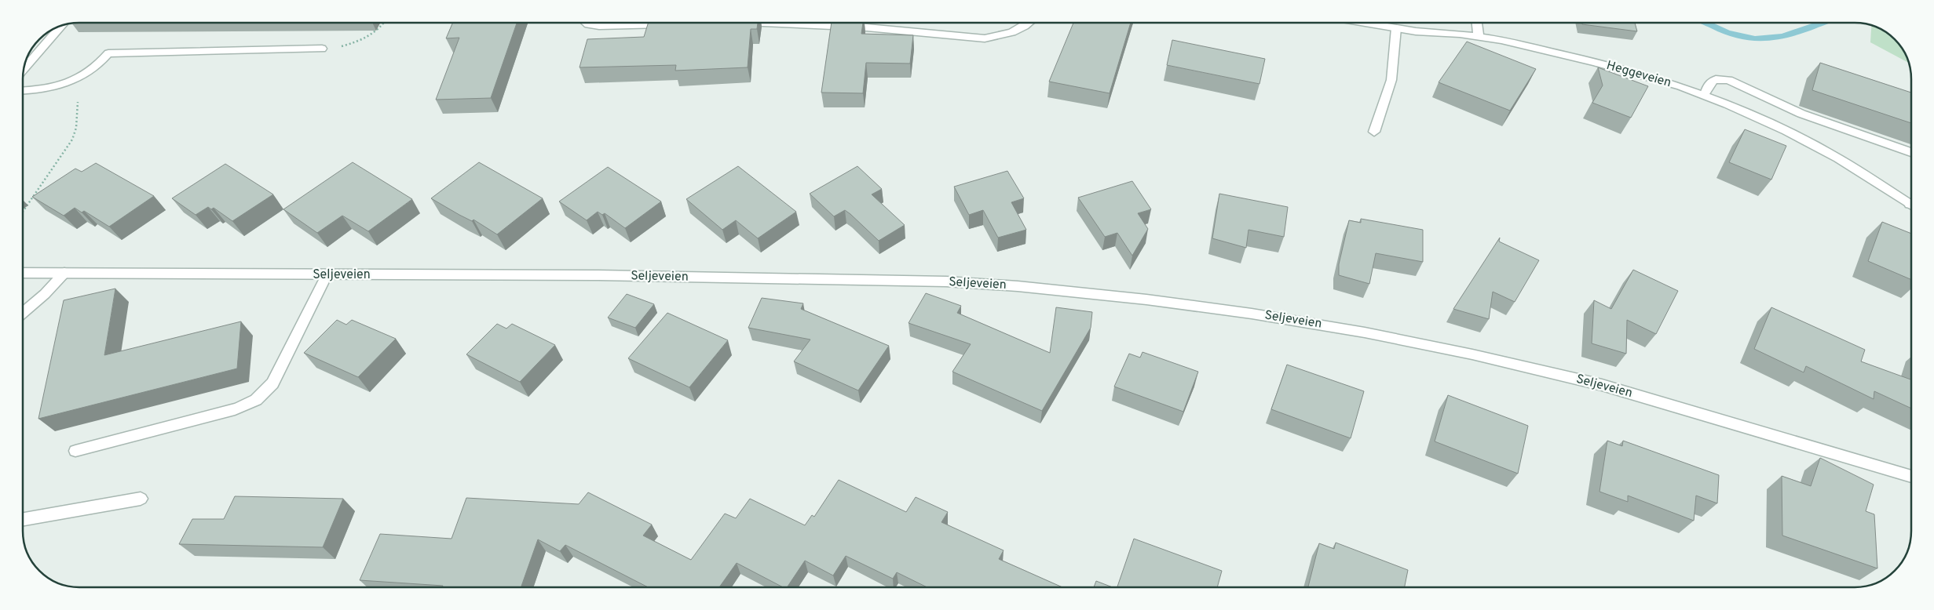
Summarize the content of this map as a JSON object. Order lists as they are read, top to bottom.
{
  "streets": {
    "street": ["Heggeveien", "Seljeveien"]
  }
}
